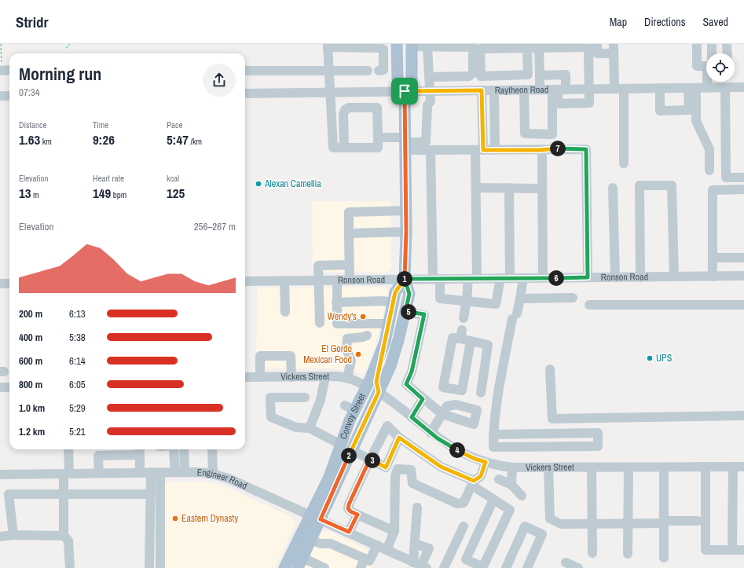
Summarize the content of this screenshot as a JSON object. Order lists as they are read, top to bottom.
{
  "streets": {
    "main road": ["Convoy Street"],
    "street": [
      "Raytheon Road",
      "Ronson Road",
      "Vickers Street",
      "Engineer Road"
    ]
  },
  "crossings": [
    ["Raytheon Road", "Convoy Street"],
    ["Ronson Road", "Convoy Street"],
    ["Vickers Street", "Convoy Street"],
    ["Convoy Street", "Engineer Road"]
  ],
  "places": [
    "Alexan Camellia",
    "Wendy's",
    "El Gordo Mexican Food",
    "UPS",
    "Eastern Dynasty"
  ],
  "page": {
    "header": "Stridr",
    "nav": ["Map", "Directions", "Saved"],
    "heading": ["Morning run", "07:34"],
    "stats": [
      ["Distance", "1.63 km"],
      ["Time", "9:26"],
      ["Pace", "5:47 /km"],
      ["Elevation", "13 m"],
      ["Heart rate", "149 bpm"],
      ["kcal", "125"]
    ],
    "pins": [
      "7",
      "6",
      "1",
      "5",
      "4",
      "2",
      "3"
    ],
    "chart": ["Elevation", "256–267 m"],
    "list": [
      {
        "name": "200 m",
        "note": "6:13"
      },
      {
        "name": "400 m",
        "note": "5:38"
      },
      {
        "name": "600 m",
        "note": "6:14"
      },
      {
        "name": "800 m",
        "note": "6:05"
      },
      {
        "name": "1.0 km",
        "note": "5:29"
      },
      {
        "name": "1.2 km",
        "note": "5:21"
      }
    ]
  }
}
